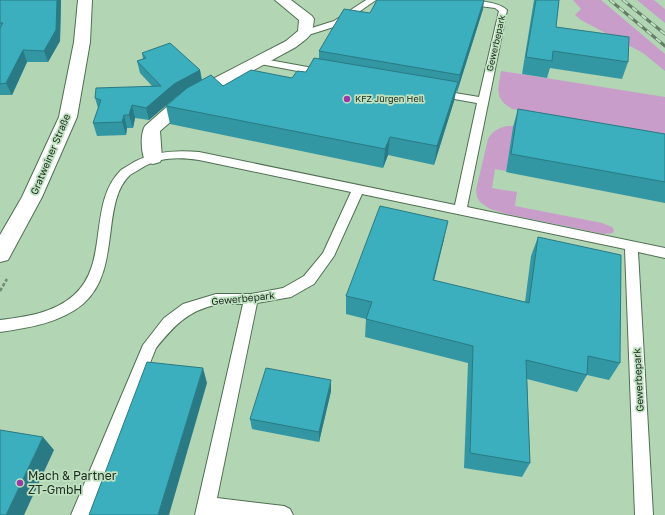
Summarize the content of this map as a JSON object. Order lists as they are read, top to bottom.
{
  "streets": {
    "main road": ["Gratweiner Straße"],
    "lane": ["Gewerbepark"]
  },
  "places": ["KFZ Jürgen Heil", "Mach & Partner ZT-GmbH"]
}
